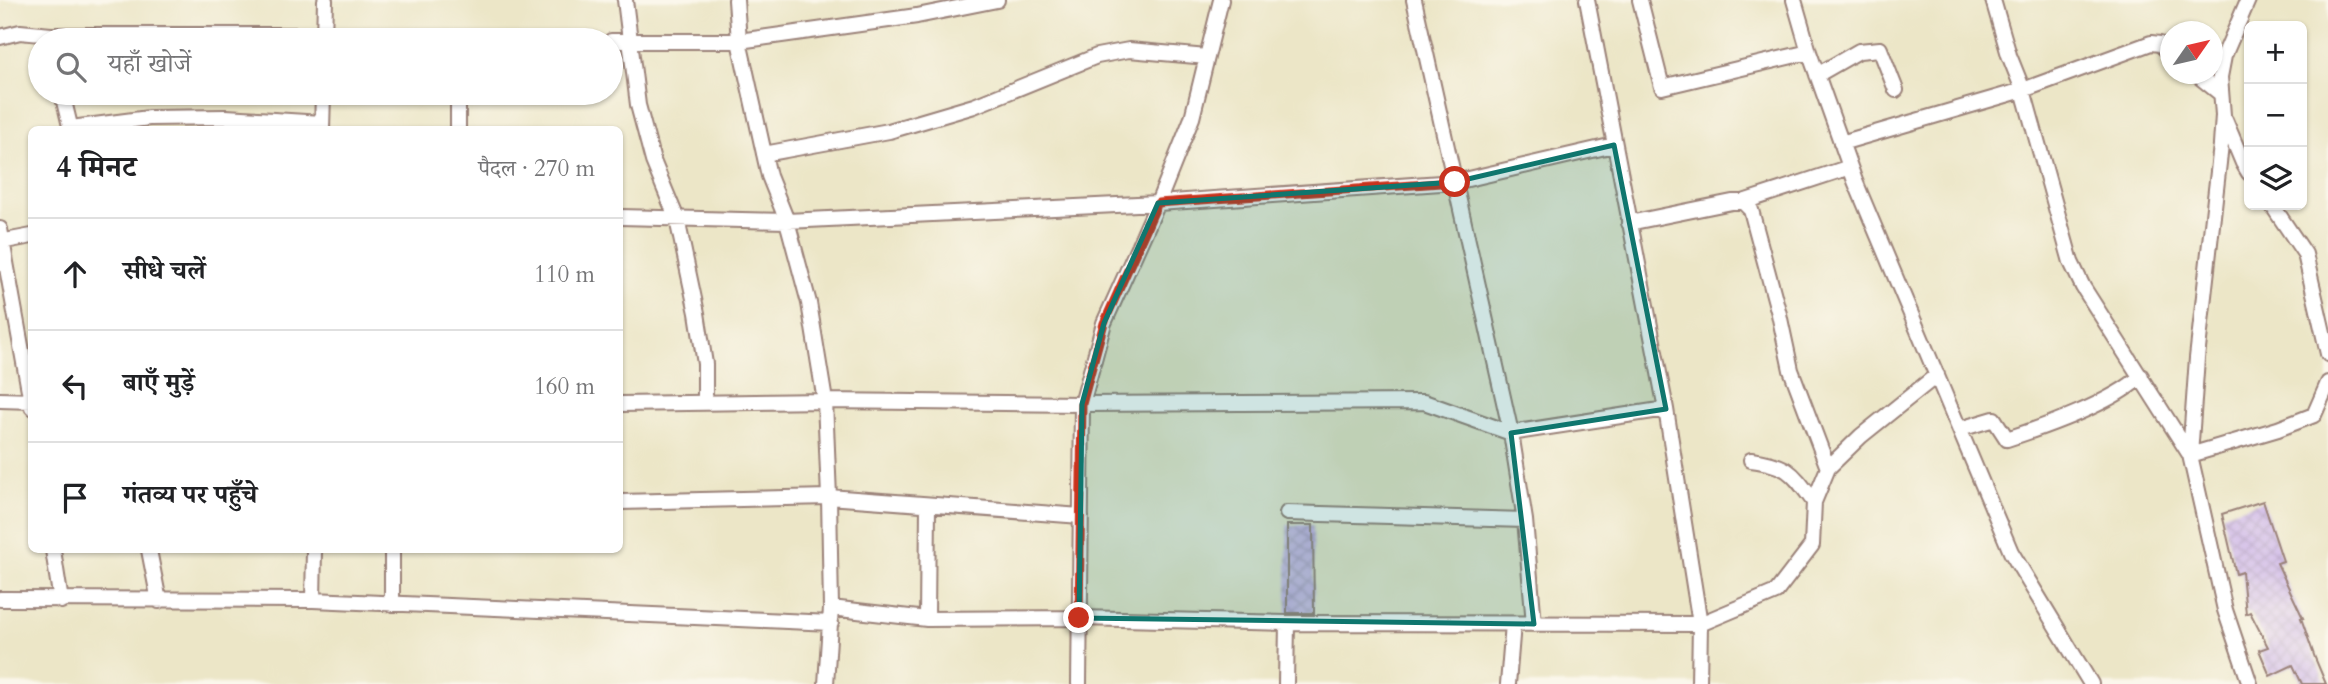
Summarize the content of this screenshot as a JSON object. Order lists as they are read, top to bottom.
{
  "north": "top right",
  "page": {
    "map_buttons": ["+", "−"],
    "search": "यहाँ खोजें",
    "heading": ["4 मिनट", "पैदल · 270 m"],
    "list": [
      ["सीधे चलें", "110 m"],
      ["बाएँ मुड़ें", "160 m"],
      "गंतव्य पर पहुँचे"
    ]
  }
}
